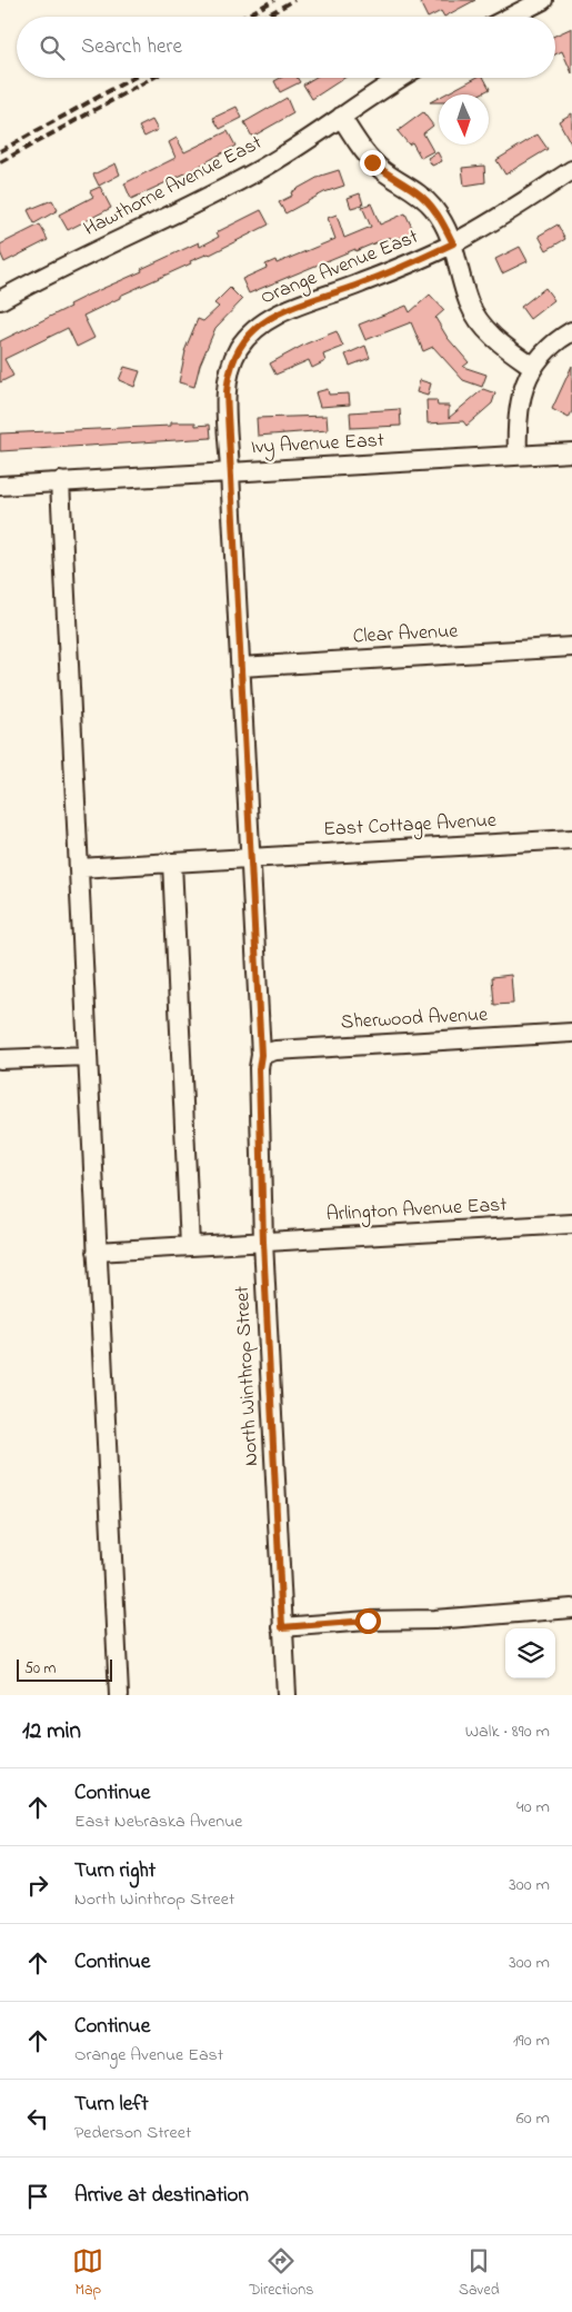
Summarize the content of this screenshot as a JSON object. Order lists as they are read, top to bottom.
{
  "streets": {
    "street": [
      "Hawthorne Avenue East",
      "Orange Avenue East",
      "Ivy Avenue East",
      "Clear Avenue",
      "East Cottage Avenue",
      "Sherwood Avenue",
      "Arlington Avenue East",
      "North Winthrop Street"
    ]
  },
  "crossings": [
    ["Orange Avenue East", "Ivy Avenue East"],
    ["Orange Avenue East", "Clear Avenue"],
    ["Orange Avenue East", "East Cottage Avenue"],
    ["Orange Avenue East", "North Winthrop Street"],
    ["East Cottage Avenue", "North Winthrop Street"],
    ["Sherwood Avenue", "North Winthrop Street"],
    ["Arlington Avenue East", "North Winthrop Street"]
  ],
  "scale_bar": "50 m",
  "north": "bottom",
  "page": {
    "search": "Search here",
    "scale": "50 m",
    "heading": ["12 min", "Walk · 890 m"],
    "list": [
      ["Continue", "East Nebraska Avenue", "40 m"],
      ["Turn right", "North Winthrop Street", "300 m"],
      ["Continue", "300 m"],
      ["Continue", "Orange Avenue East", "190 m"],
      ["Turn left", "Pederson Street", "60 m"],
      "Arrive at destination"
    ],
    "nav": ["Map", "Directions", "Saved"]
  }
}
